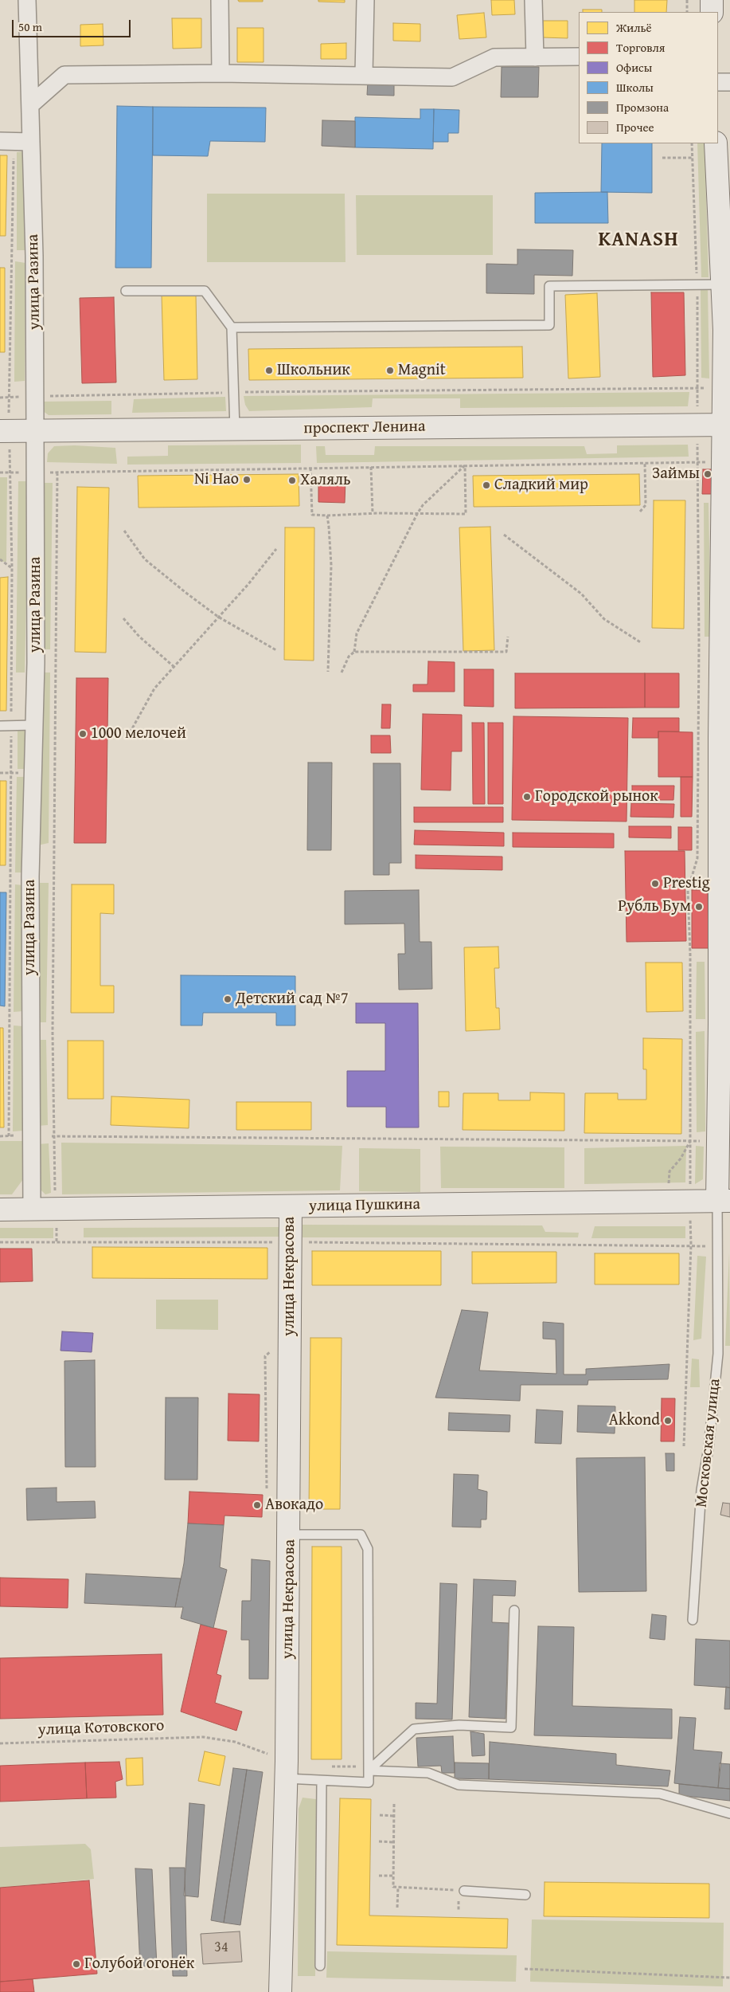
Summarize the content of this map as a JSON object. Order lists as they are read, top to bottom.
{
  "streets": {
    "street": [
      "улица Разина",
      "проспект Ленина",
      "улица Пушкина",
      "улица Некрасова",
      "Московская улица"
    ],
    "path": ["улица Котовского"]
  },
  "crossings": [
    ["улица Разина", "проспект Ленина"],
    ["улица Разина", "улица Пушкина"],
    ["проспект Ленина", "Московская улица"],
    ["улица Пушкина", "улица Некрасова"],
    ["улица Пушкина", "Московская улица"],
    ["улица Некрасова", "улица Котовского"]
  ],
  "districts": ["KANASH"],
  "places": [
    "Школьник",
    "Magnit",
    "Займы",
    "Ni Hao",
    "Халяль",
    "Сладкий мир",
    "1000 мелочей",
    "Городской рынок",
    "Prestig",
    "Рубль Бум",
    "Детский сад №7",
    "Akkond",
    "Авокадо",
    "Голубой огонёк"
  ],
  "house_numbers": ["34"],
  "legend": [
    "Жильё",
    "Торговля",
    "Офисы",
    "Школы",
    "Промзона",
    "Прочее"
  ],
  "scale_bar": "50 m"
}
